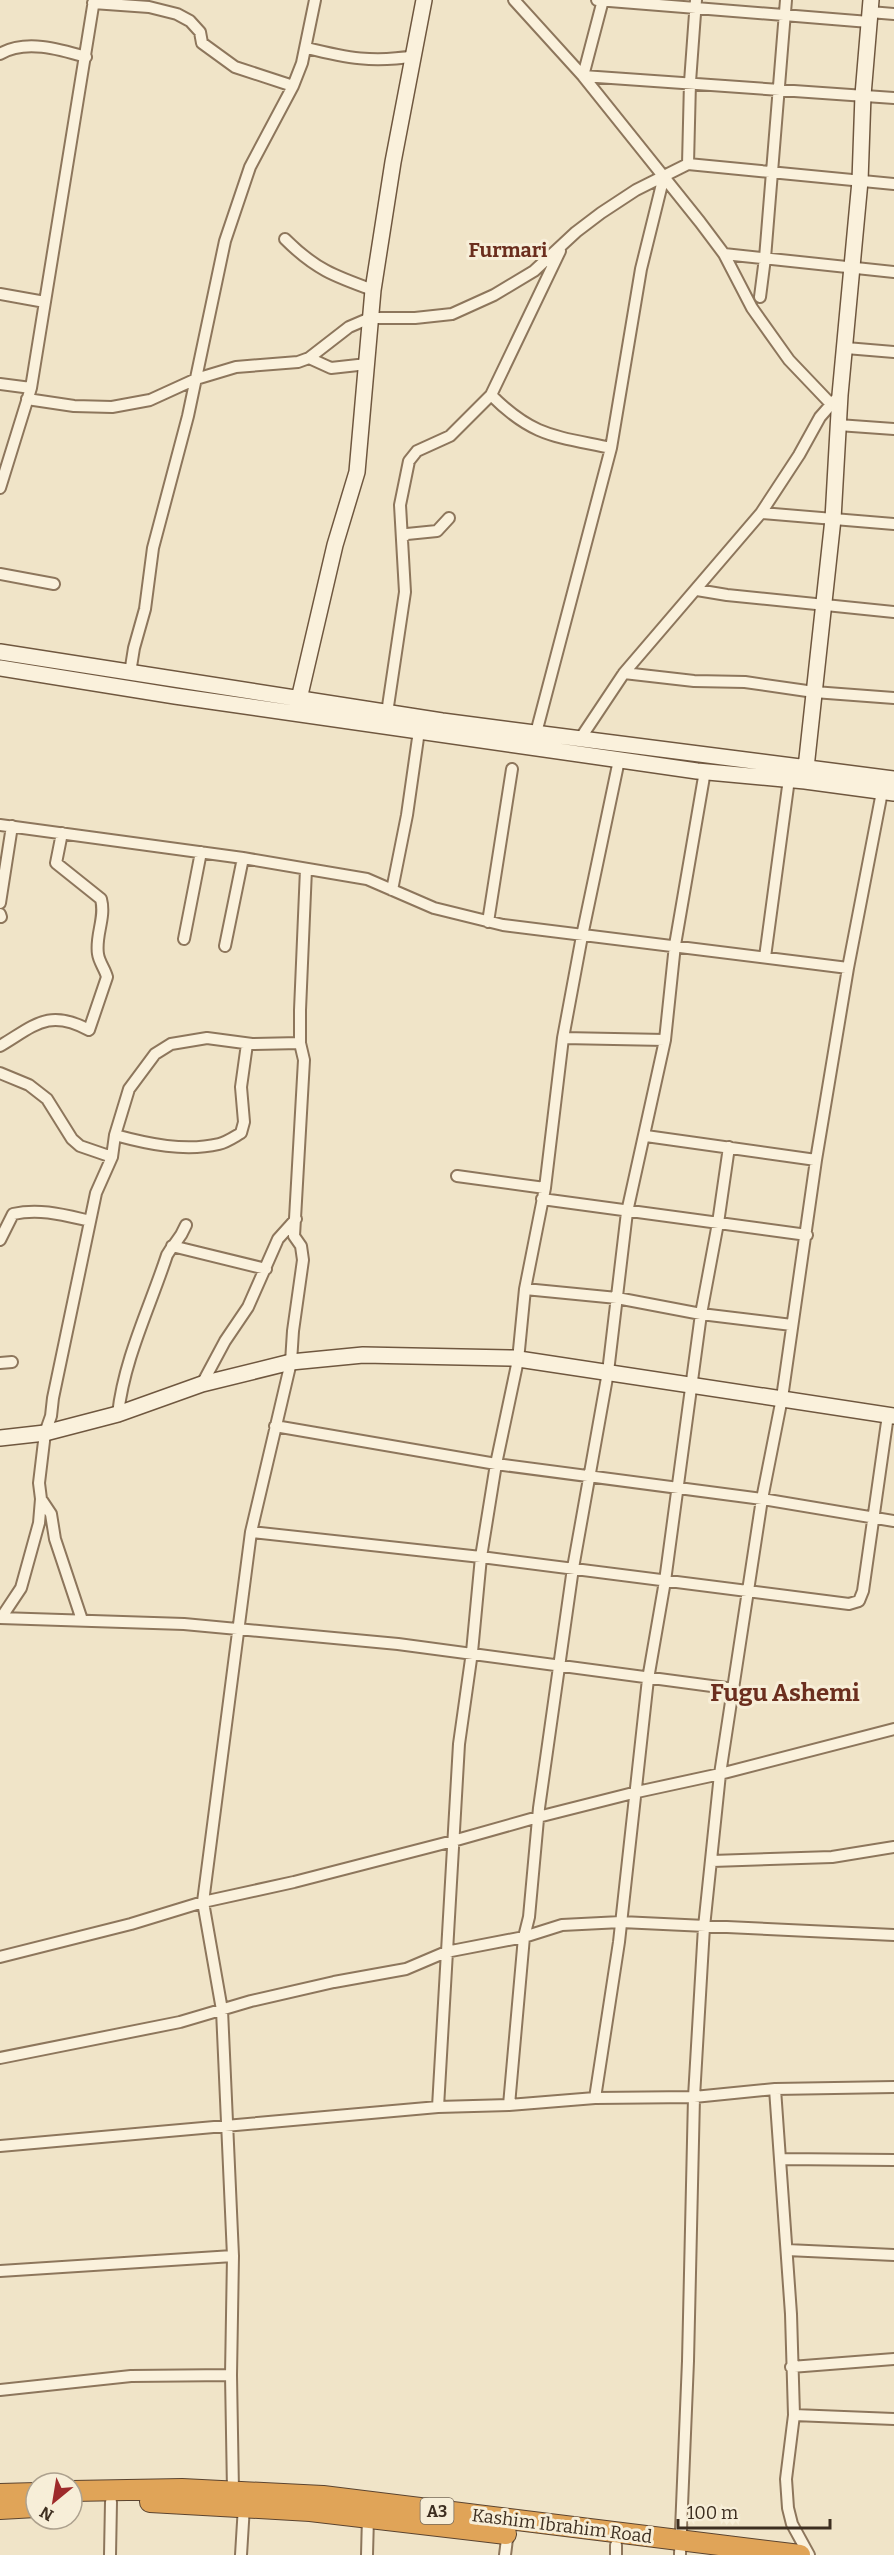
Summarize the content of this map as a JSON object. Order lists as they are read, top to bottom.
{
  "streets": {
    "highway": ["A3", "Kashim Ibrahim Road"]
  },
  "districts": ["Furmari", "Fugu Ashemi"],
  "scale_bar": "100 m",
  "north": "bottom left"
}
